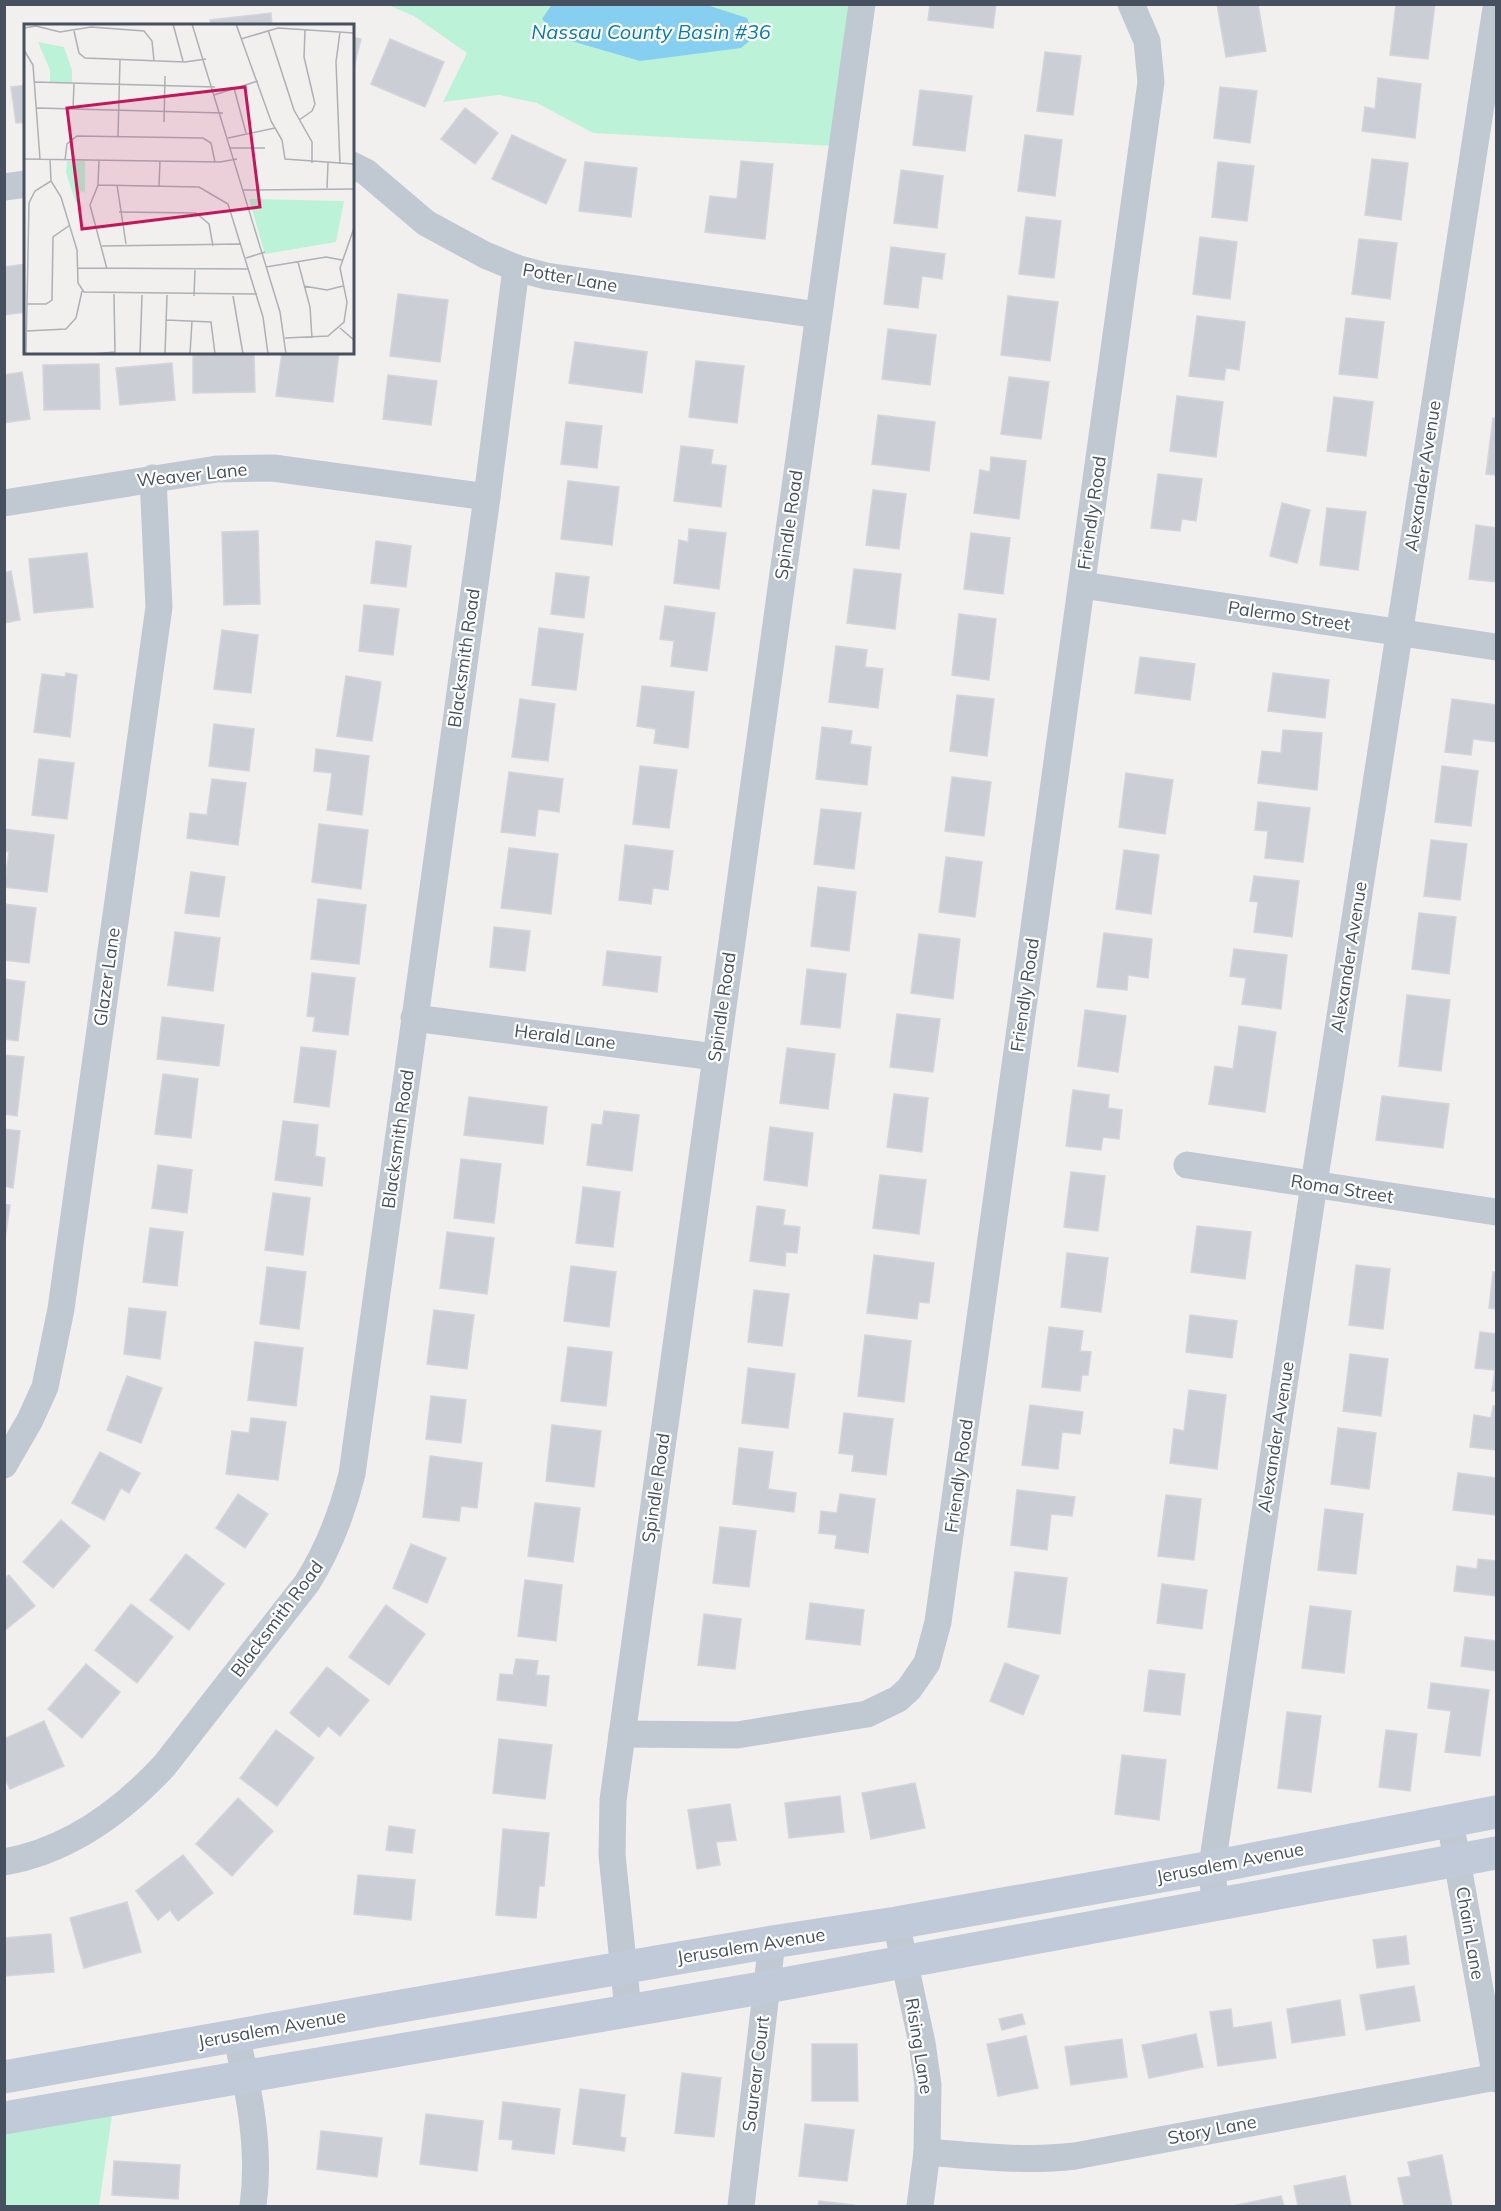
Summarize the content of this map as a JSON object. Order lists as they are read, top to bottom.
{
  "streets": {
    "main road": ["Jerusalem Avenue"],
    "street": [
      "Potter Lane",
      "Weaver Lane",
      "Alexander Avenue",
      "Friendly Road",
      "Spindle Road",
      "Palermo Street",
      "Blacksmith Road",
      "Glazer Lane",
      "Herald Lane",
      "Roma Street",
      "Chain Lane",
      "Rising Lane",
      "Saurear Court",
      "Story Lane"
    ]
  },
  "crossings": [
    ["Potter Lane", "Spindle Road"],
    ["Potter Lane", "Blacksmith Road"],
    ["Weaver Lane", "Blacksmith Road"],
    ["Weaver Lane", "Glazer Lane"],
    ["Alexander Avenue", "Palermo Street"],
    ["Alexander Avenue", "Roma Street"],
    ["Alexander Avenue", "Jerusalem Avenue"],
    ["Friendly Road", "Spindle Road"],
    ["Friendly Road", "Palermo Street"],
    ["Spindle Road", "Herald Lane"],
    ["Spindle Road", "Jerusalem Avenue"],
    ["Blacksmith Road", "Herald Lane"],
    ["Jerusalem Avenue", "Chain Lane"],
    ["Jerusalem Avenue", "Rising Lane"],
    ["Jerusalem Avenue", "Saurear Court"],
    ["Chain Lane", "Story Lane"],
    ["Rising Lane", "Story Lane"]
  ],
  "water": ["Nassau County Basin #36"]
}
